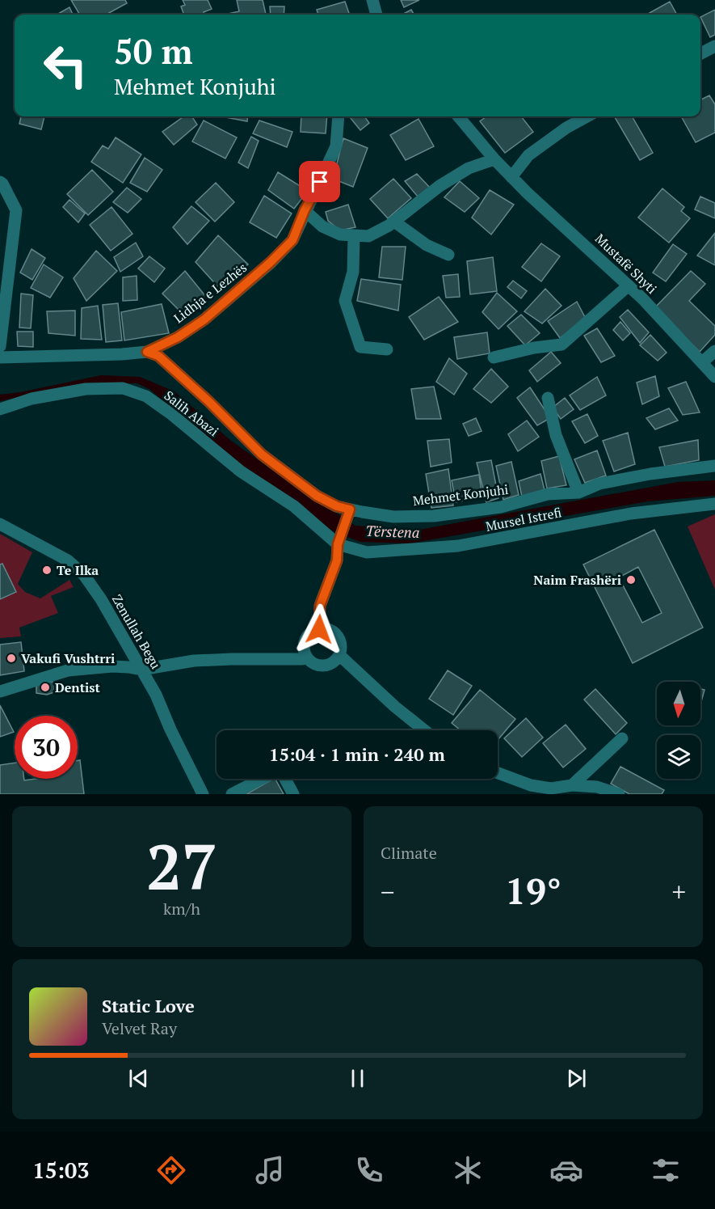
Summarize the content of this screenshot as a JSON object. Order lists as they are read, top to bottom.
{
  "streets": {
    "street": [
      "Mustafë Shyti",
      "Lidhja e Lezhës",
      "Salih Abazi",
      "Mehmet Konjuhi",
      "Mursel Istrefi",
      "Zenullah Begu"
    ]
  },
  "crossings": [
    ["Lidhja e Lezhës", "Mehmet Konjuhi"],
    ["Salih Abazi", "Mursel Istrefi"]
  ],
  "water": ["Tërstena"],
  "places": [
    "Te Ilka",
    "Naim Frashëri",
    "Vakufi Vushtrri",
    "Dentist"
  ],
  "north": "bottom",
  "page": {
    "turn": ["50 m", "Mehmet Konjuhi"],
    "limit": "30",
    "trip": "15:04 · 1 min · 240 m",
    "tile": [
      ["27", "km/h"],
      "Climate"
    ],
    "heat": ["−", "19°", "+"],
    "song": ["Static Love", "Velvet Ray"],
    "tabs": "15:03"
  }
}
